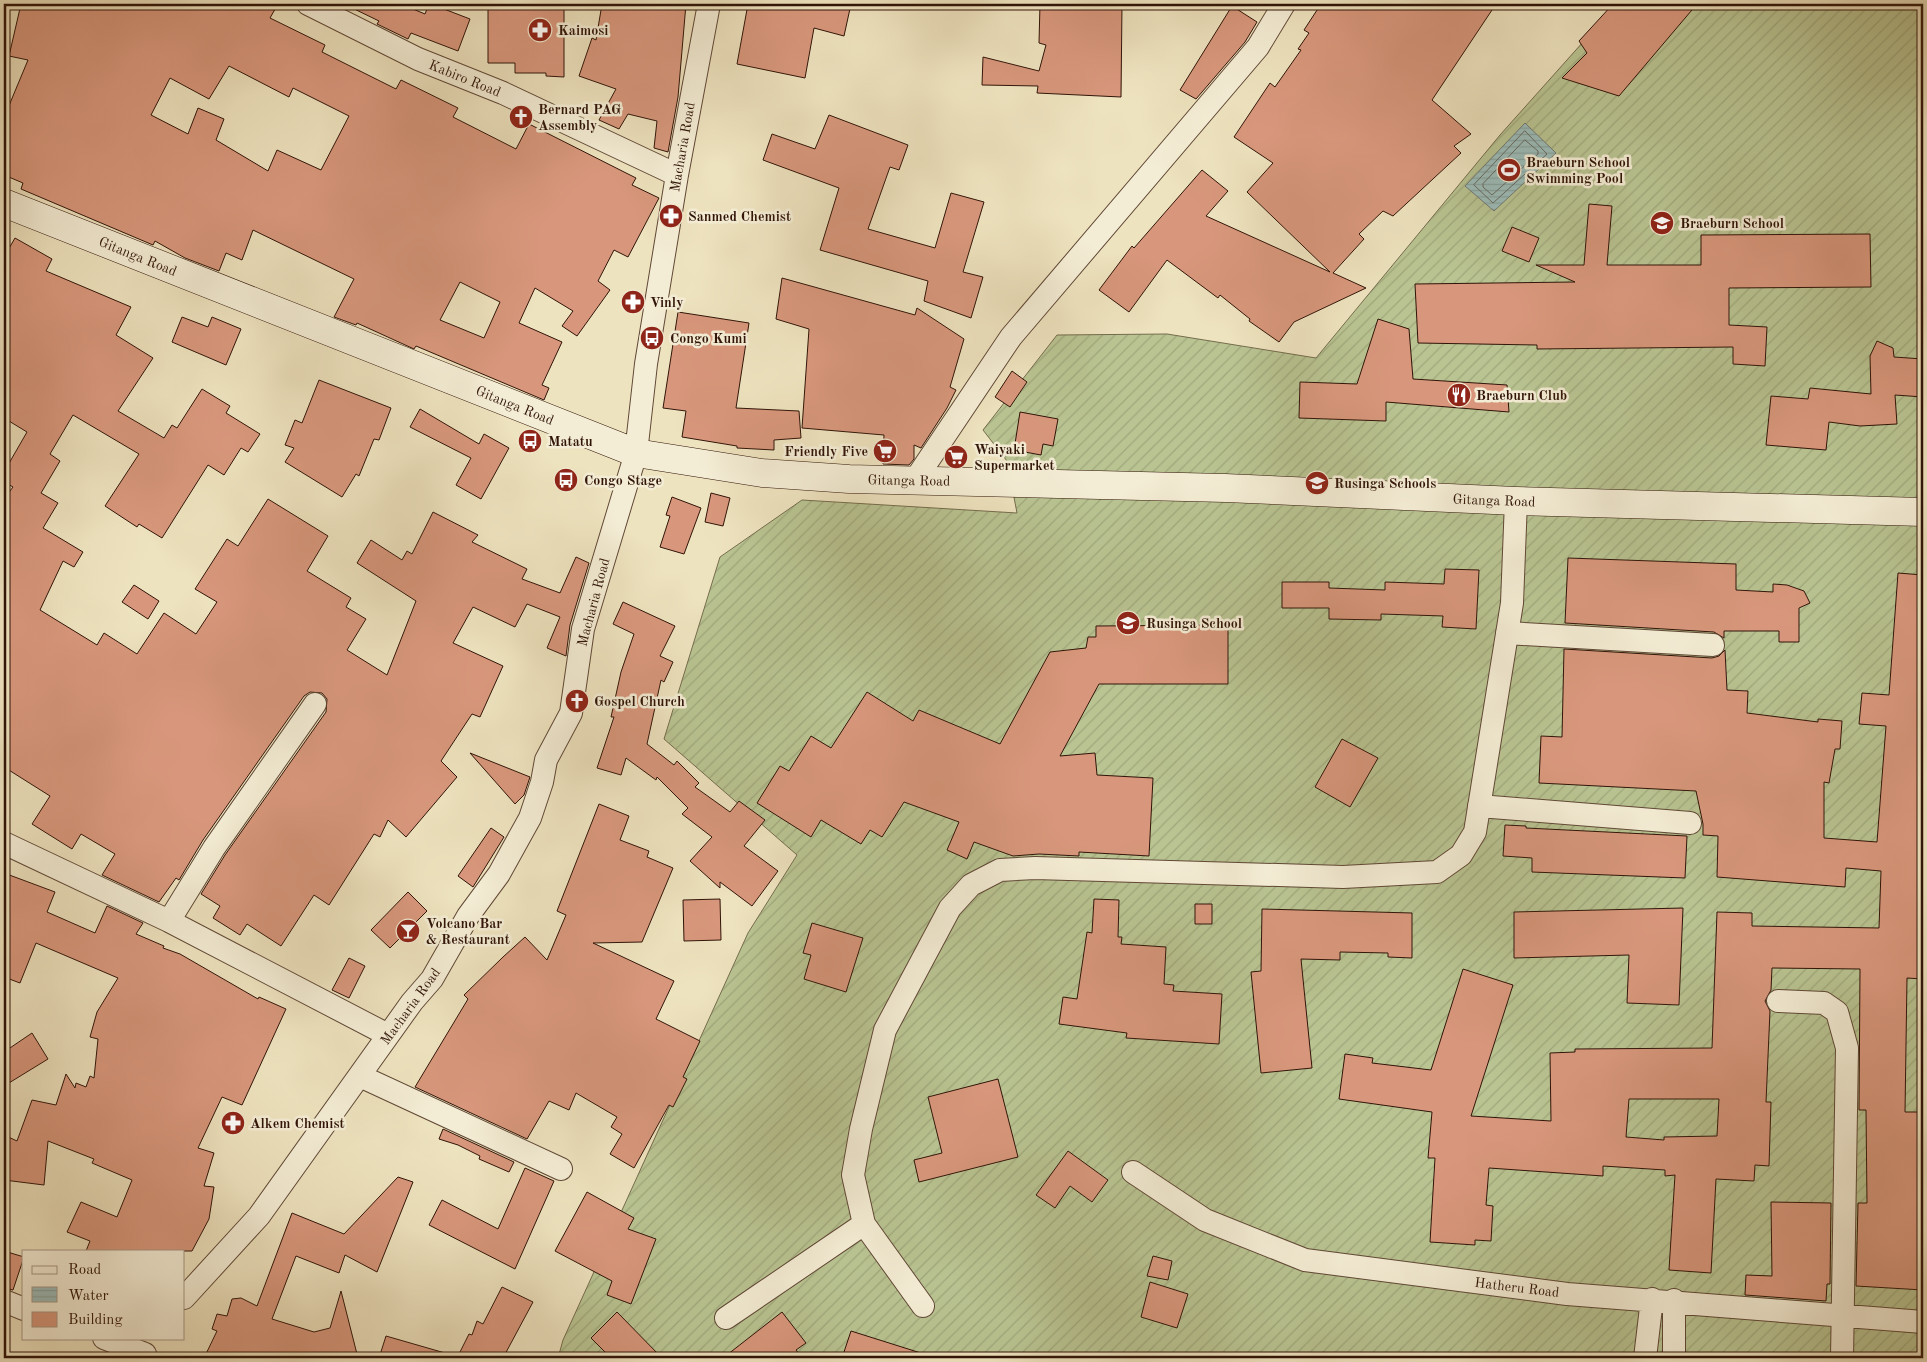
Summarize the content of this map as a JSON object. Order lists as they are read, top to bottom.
{
  "streets": {
    "main road": ["Gitanga Road"],
    "street": ["Kabiro Road", "Macharia Road", "Hatheru Road"]
  },
  "crossings": [
    ["Kabiro Road", "Macharia Road"],
    ["Macharia Road", "Gitanga Road"]
  ],
  "places": {
    "pharmacy": [
      "Kaimosi",
      "Sanmed Chemist",
      "Vinly",
      "Alkem Chemist"
    ],
    "church": ["Bernard PAG Assembly", "Gospel Church"],
    "sports": ["Braeburn School Swimming Pool"],
    "school or university": ["Braeburn School", "Rusinga Schools", "Rusinga School"],
    "bus stop": ["Congo Kumi", "Matatu", "Congo Stage"],
    "restaurant": ["Braeburn Club"],
    "supermarket": ["Friendly Five", "Waiyaki Supermarket"],
    "bar": ["Volcano Bar & Restaurant"]
  },
  "legend": ["Road", "Water", "Building"]
}
